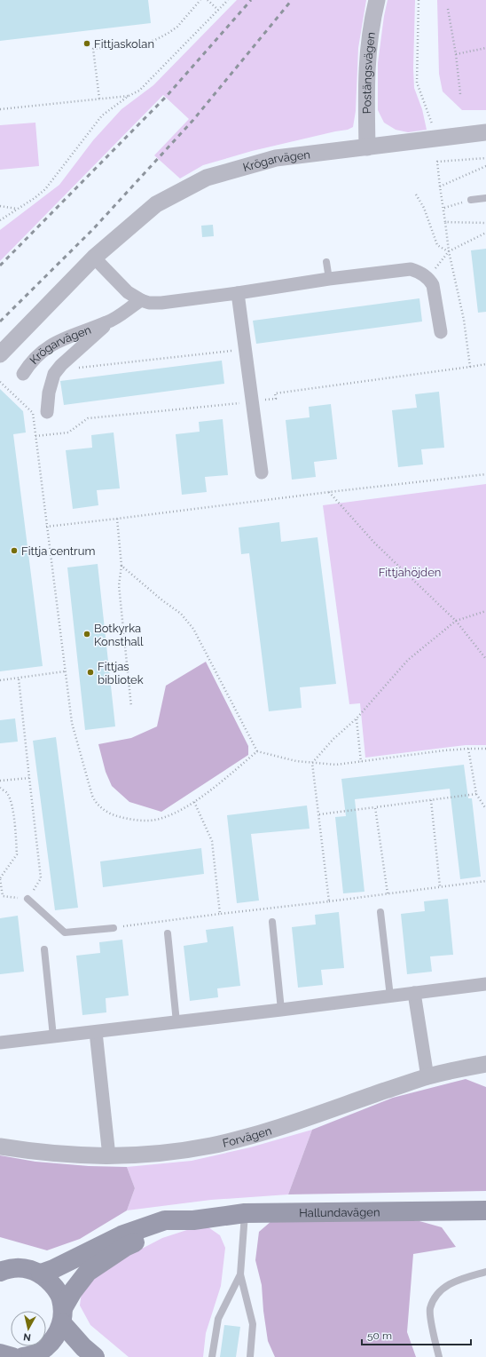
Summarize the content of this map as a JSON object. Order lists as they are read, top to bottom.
{
  "streets": {
    "main road": ["Hallundavägen"],
    "street": ["Postängsvägen", "Krögarvägen", "Forvägen"]
  },
  "crossings": [
    ["Postängsvägen", "Krögarvägen"]
  ],
  "parks": ["Fittjahöjden"],
  "places": [
    "Fittjaskolan",
    "Fittja centrum",
    "Botkyrka Konsthall",
    "Fittjas bibliotek"
  ],
  "scale_bar": "50 m",
  "north": "bottom"
}
